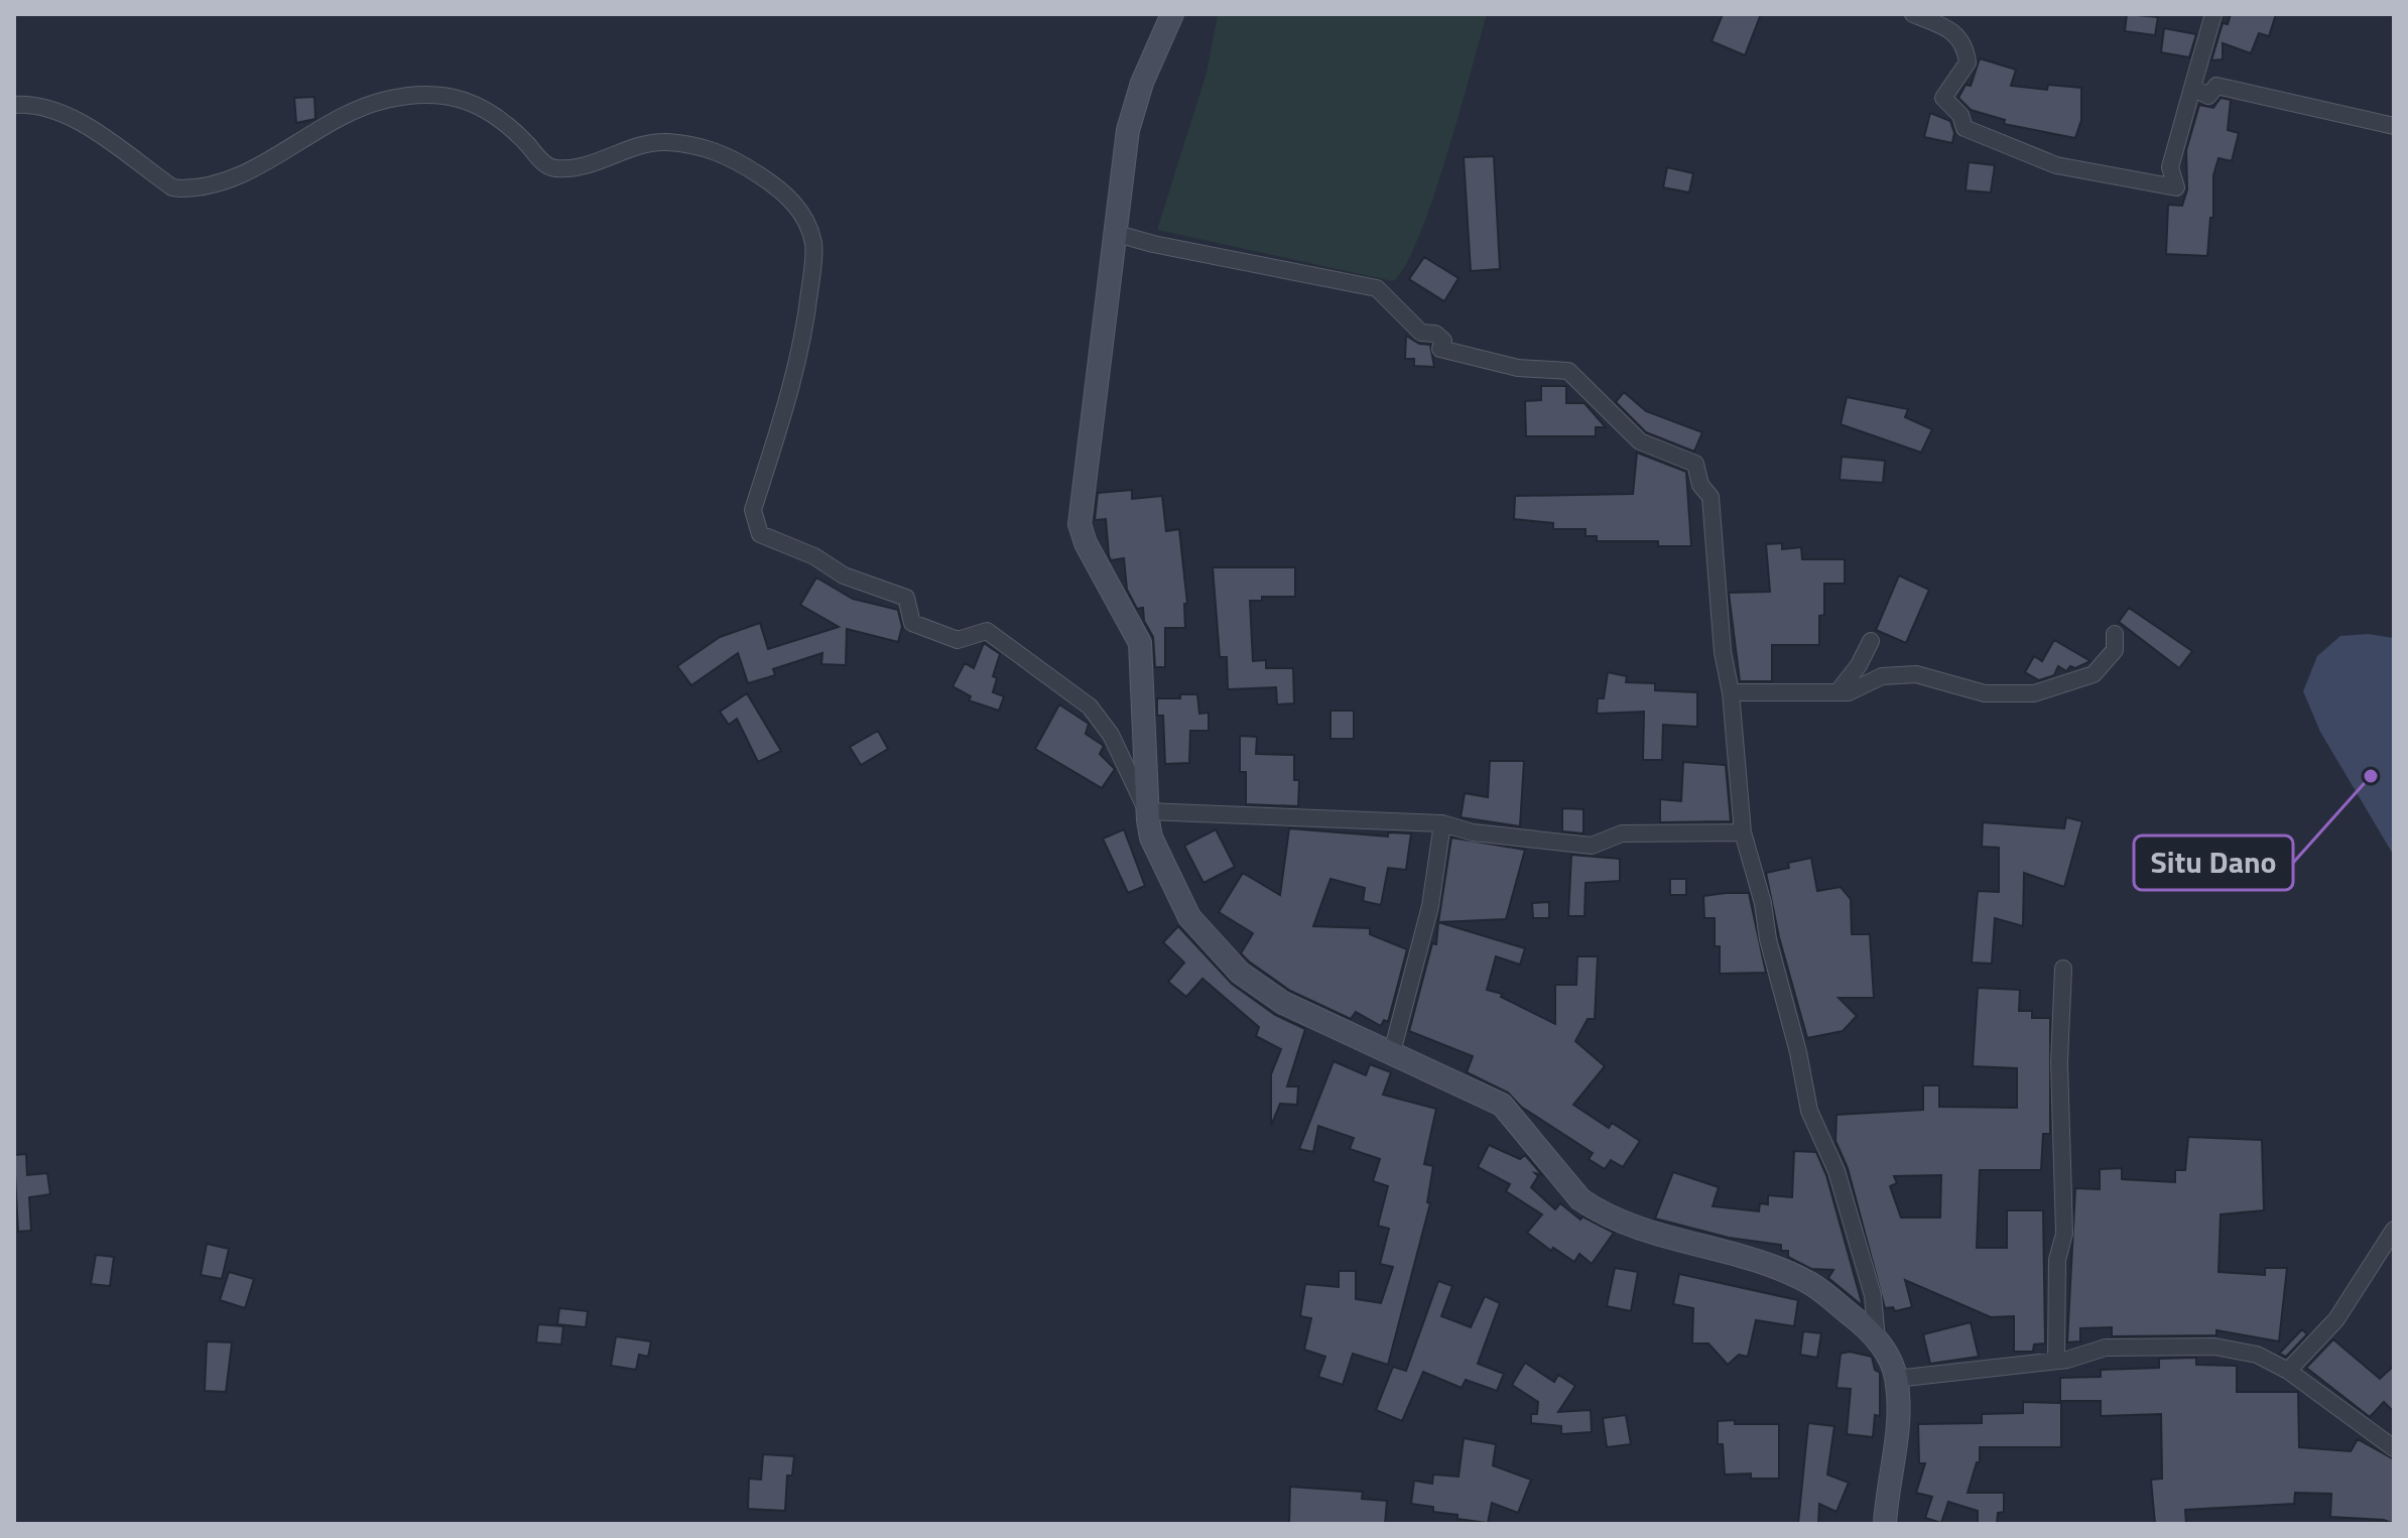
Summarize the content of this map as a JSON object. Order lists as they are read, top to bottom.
{
  "places": ["Situ Dano"]
}
